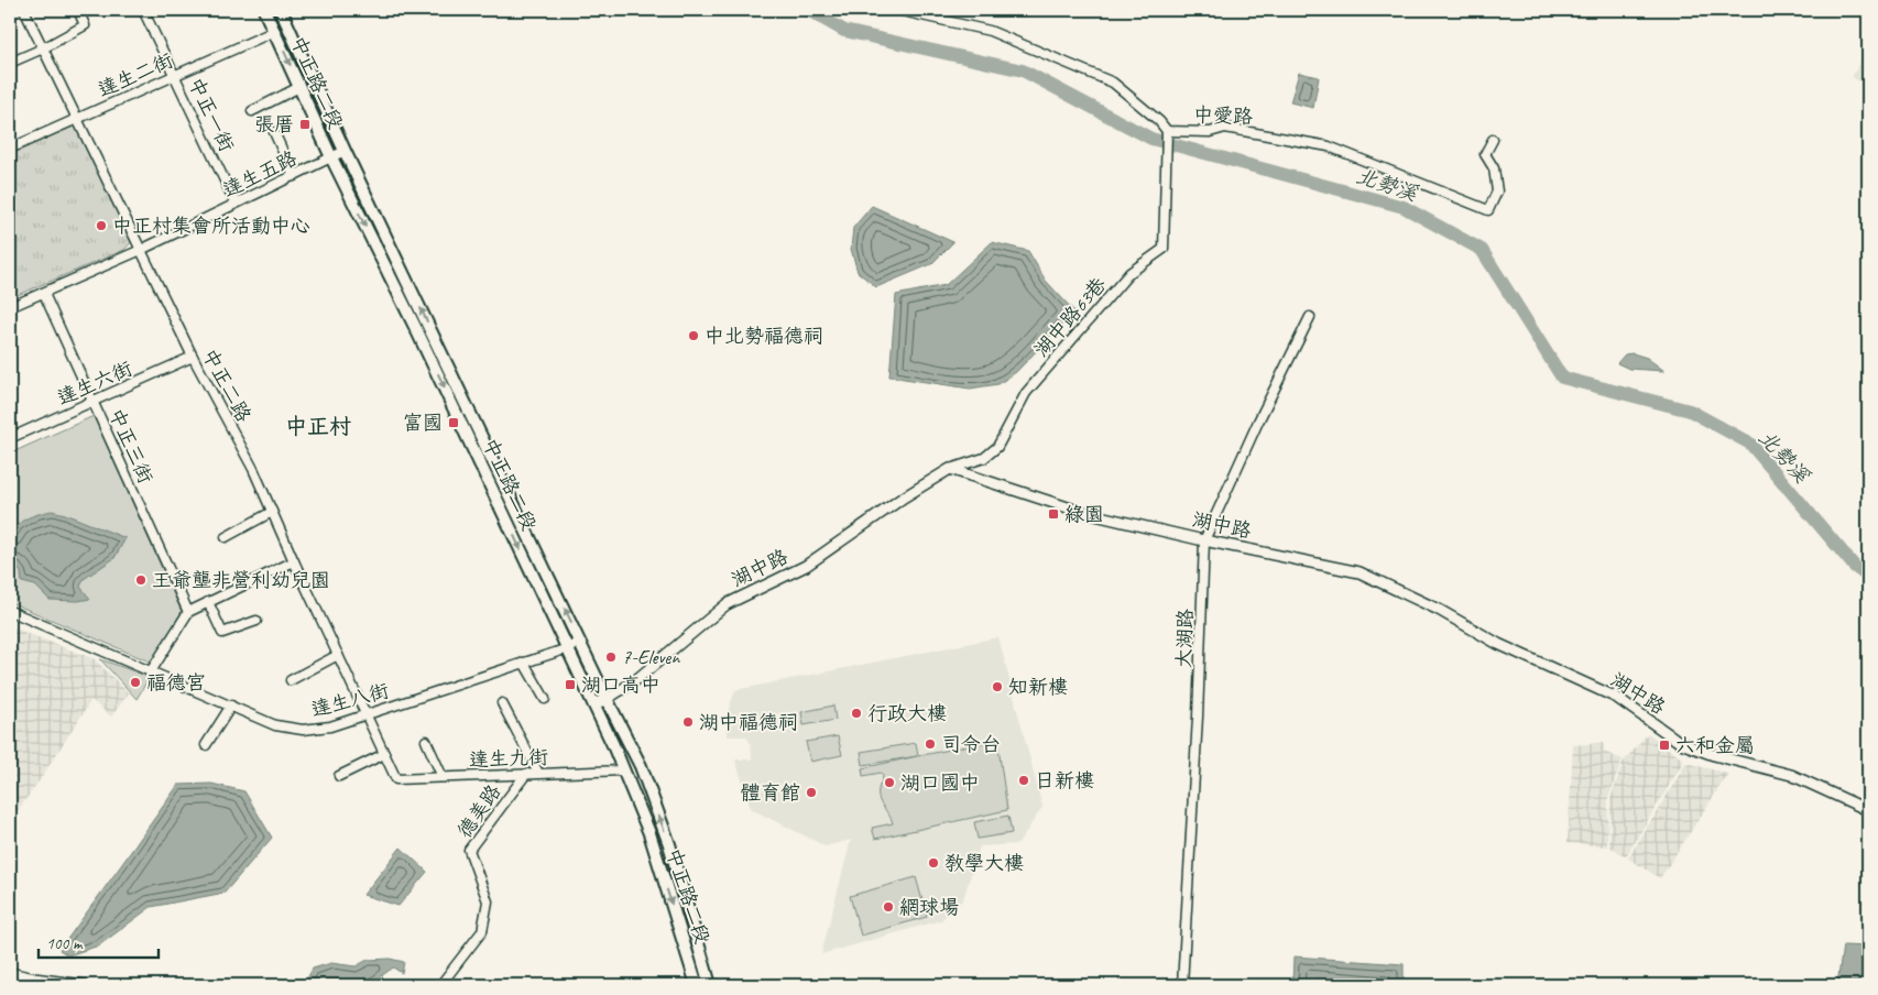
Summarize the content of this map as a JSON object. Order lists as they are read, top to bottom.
{
  "streets": {
    "main road": ["中正路二段"],
    "street": [
      "達生二街",
      "中正一街",
      "中愛路",
      "達生五路",
      "湖中路63巷",
      "達生六街",
      "中正二路",
      "中正三街",
      "湖中路",
      "大湖路",
      "達生八街",
      "達生九街",
      "德美路"
    ]
  },
  "crossings": [
    ["達生二街", "中正路二段"],
    ["達生二街", "中正一街"],
    ["達生二街", "中正二路"],
    ["中正路二段", "達生五路"],
    ["中正路二段", "湖中路"],
    ["中正路二段", "達生八街"],
    ["中正路二段", "達生九街"],
    ["中正一街", "達生五路"],
    ["中愛路", "湖中路63巷"],
    ["達生五路", "中正二路"],
    ["達生五路", "中正三街"],
    ["湖中路63巷", "湖中路"],
    ["達生六街", "中正二路"],
    ["達生六街", "中正三街"],
    ["中正二路", "達生八街"],
    ["中正二路", "達生九街"],
    ["湖中路", "大湖路"],
    ["達生九街", "德美路"]
  ],
  "districts": ["中正村"],
  "water": ["北勢溪"],
  "places": {
    "transit": [
      "張厝",
      "富國",
      "綠園",
      "湖口高中",
      "六和金屬"
    ],
    "other": [
      "中正村集會所活動中心",
      "中北勢福德祠",
      "王爺壟非營利幼兒園",
      "7-Eleven",
      "福德宫",
      "知新樓",
      "行政大樓",
      "湖中福德祠",
      "司令台",
      "日新樓",
      "湖口國中",
      "體育館",
      "教學大樓",
      "網球場"
    ]
  },
  "scale_bar": "100 m"
}
